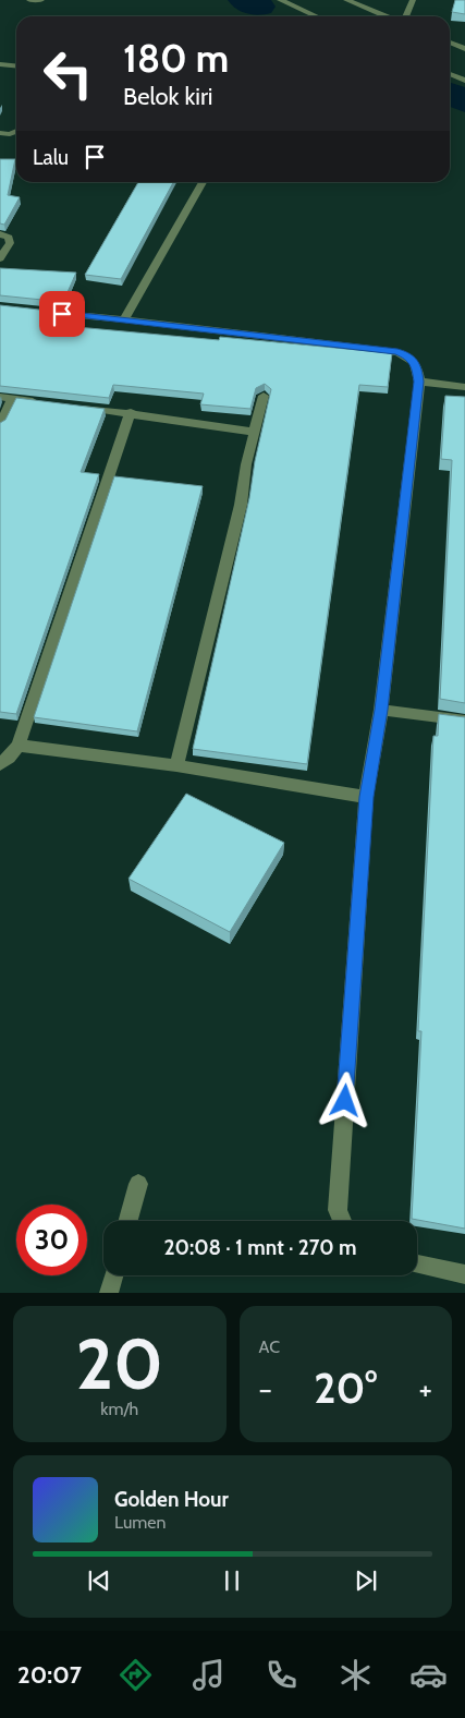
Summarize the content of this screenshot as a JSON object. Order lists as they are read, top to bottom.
{
  "page": {
    "turn": ["180 m", "Belok kiri"],
    "then": "Lalu",
    "limit": "30",
    "trip": "20:08 · 1 mnt · 270 m",
    "tile": [
      ["20", "km/h"],
      "AC"
    ],
    "heat": ["−", "20°", "+"],
    "song": ["Golden Hour", "Lumen"],
    "tabs": "20:07"
  }
}
